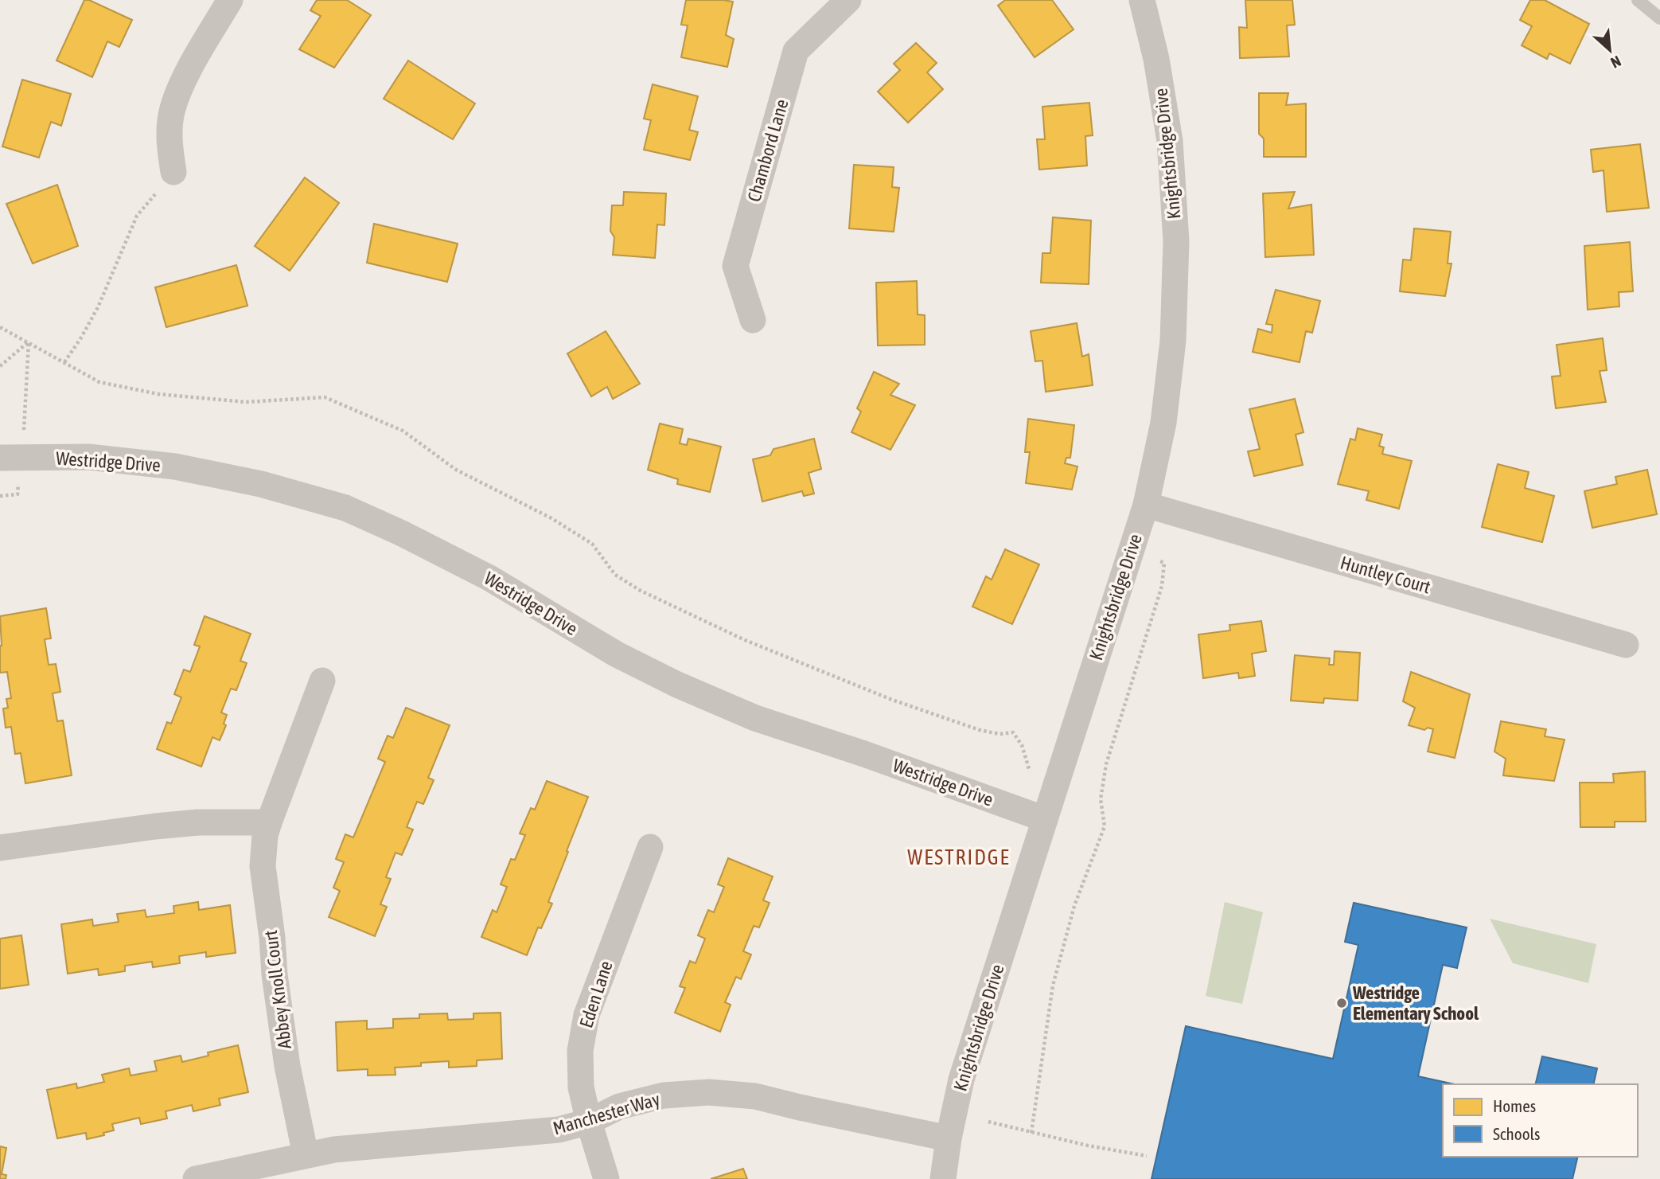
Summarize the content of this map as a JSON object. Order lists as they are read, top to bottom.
{
  "streets": {
    "street": [
      "Chambord Lane",
      "Knightsbridge Drive",
      "Westridge Drive",
      "Huntley Court",
      "Abbey Knoll Court",
      "Eden Lane",
      "Manchester Way"
    ]
  },
  "crossings": [
    ["Knightsbridge Drive", "Westridge Drive"],
    ["Knightsbridge Drive", "Huntley Court"],
    ["Knightsbridge Drive", "Manchester Way"],
    ["Abbey Knoll Court", "Manchester Way"],
    ["Eden Lane", "Manchester Way"]
  ],
  "districts": ["WESTRIDGE"],
  "places": ["Westridge Elementary School"],
  "legend": ["Homes", "Schools"],
  "north": "bottom right"
}
